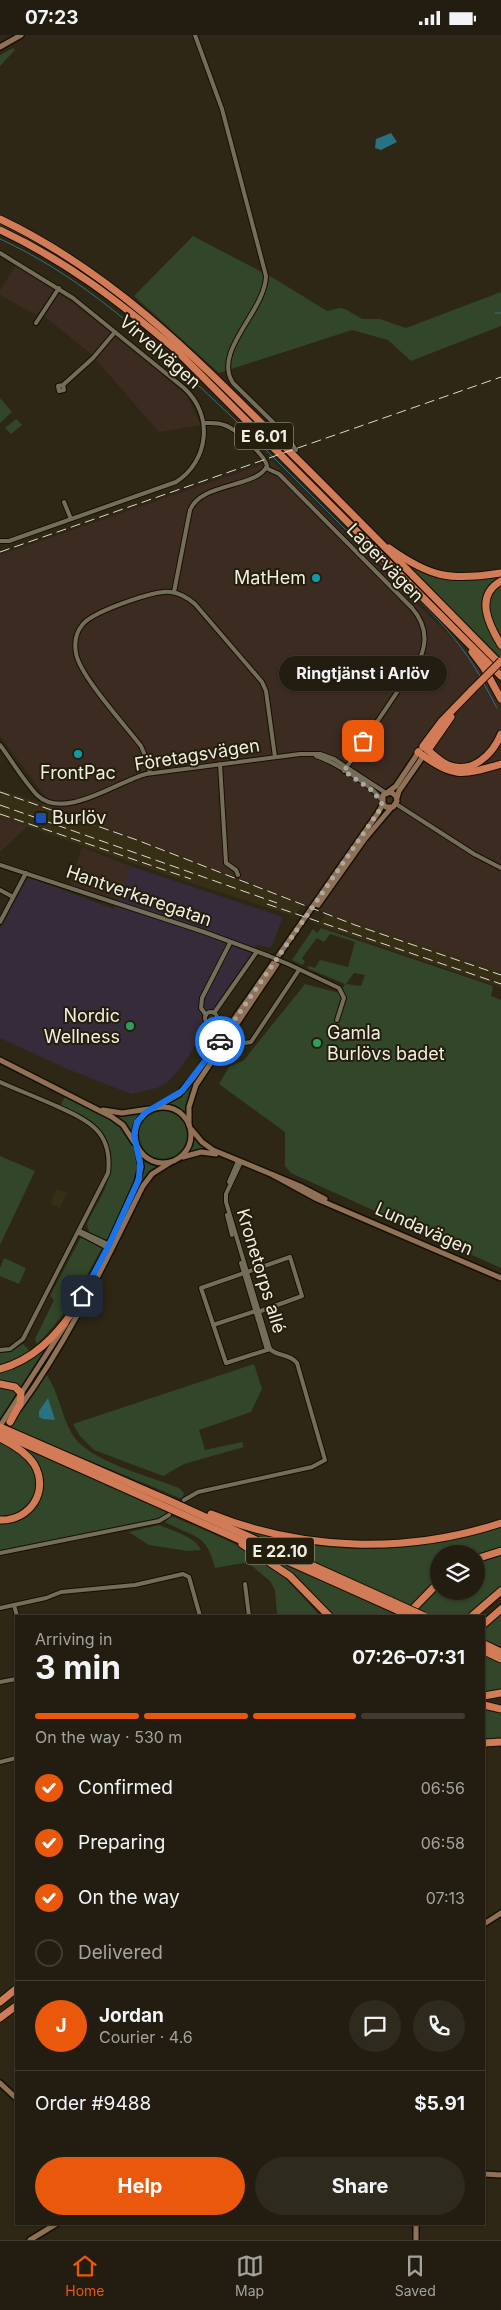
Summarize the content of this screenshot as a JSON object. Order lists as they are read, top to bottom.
{
  "streets": {
    "highway": ["E 6.01", "E 22.10"],
    "main road": ["Lundavägen"],
    "street": [
      "Virvelvägen",
      "Lagervägen",
      "Företagsvägen",
      "Hantverkaregatan",
      "Kronetorps allé"
    ]
  },
  "crossings": [
    ["Lagervägen", "Företagsvägen"],
    ["Lundavägen", "Kronetorps allé"]
  ],
  "places": {
    "other": [
      "MatHem",
      "Ringtjänst i Arlöv",
      "FrontPac",
      "Nordic Wellness",
      "Gamla Burlövs badet"
    ],
    "transit": ["Burlöv"]
  },
  "page": {
    "status": "07:23",
    "bubble": "Ringtjänst i Arlöv",
    "heading": ["3 min", "Arriving in", "07:26–07:31"],
    "panel": [
      "Jordan",
      "Courier · 4.6",
      "Order #9488",
      "$5.91"
    ],
    "bar": "On the way · 530 m",
    "list": [
      ["Confirmed", "06:56"],
      ["Preparing", "06:58"],
      ["On the way", "07:13"],
      "Delivered"
    ],
    "round": "J",
    "buttons": ["Help", "Share"],
    "tabs": ["Home", "Map", "Saved"]
  }
}
